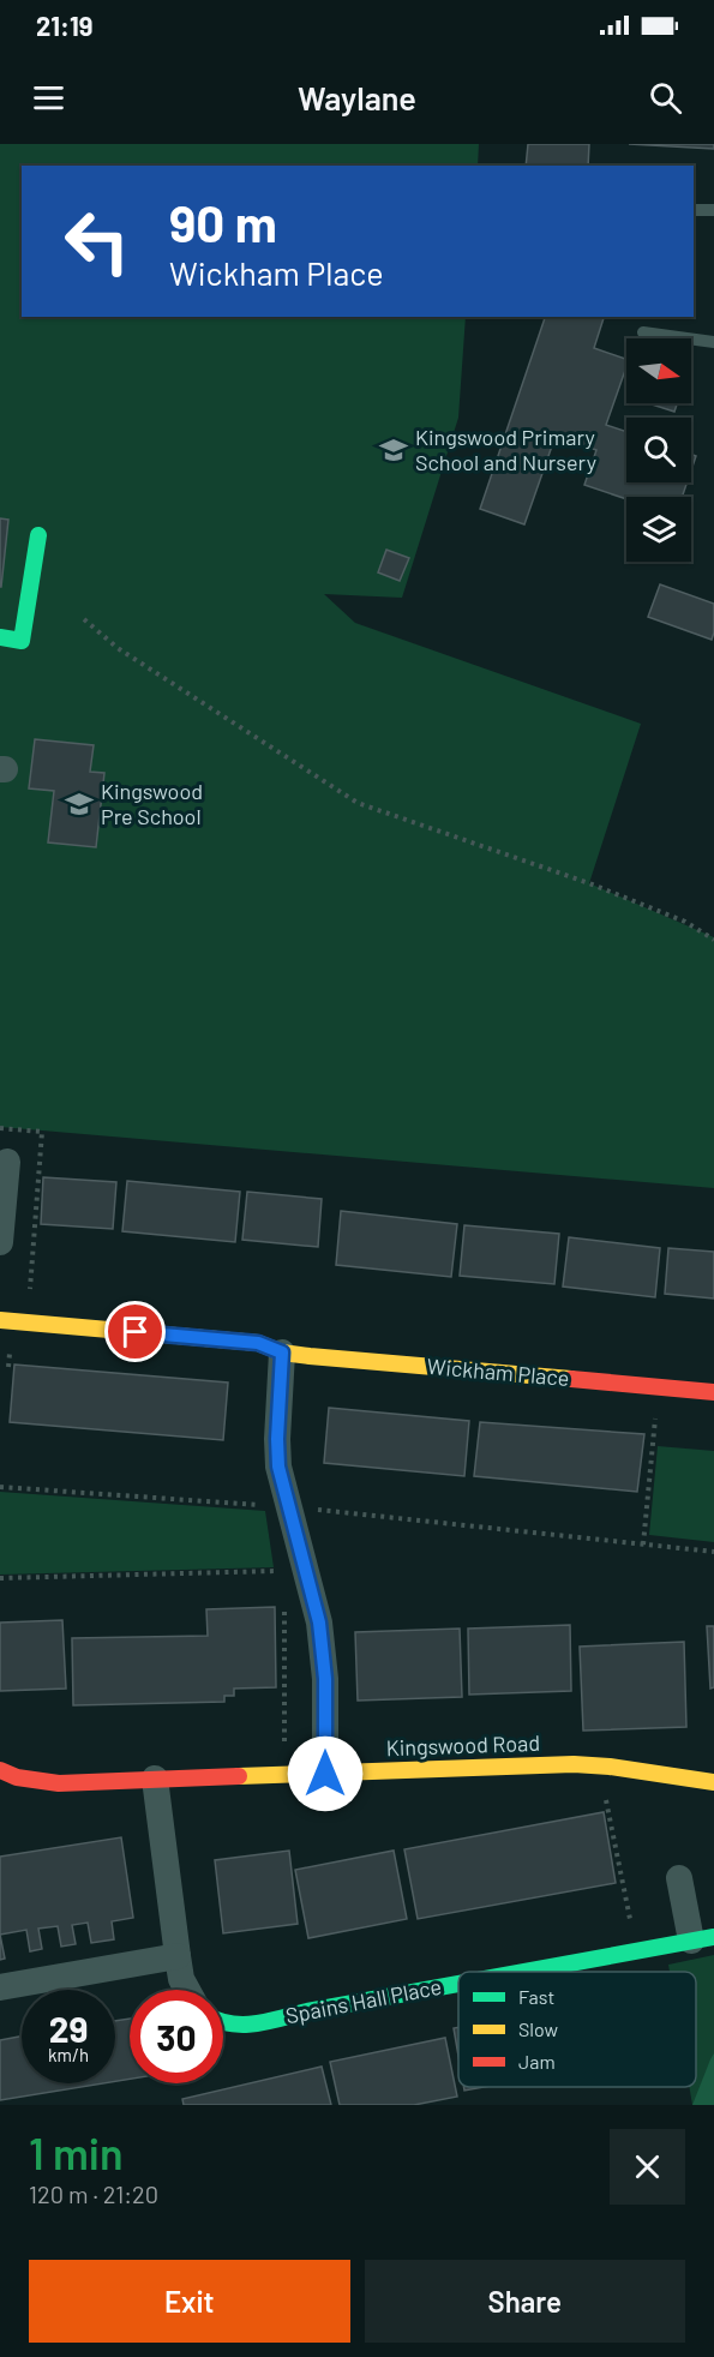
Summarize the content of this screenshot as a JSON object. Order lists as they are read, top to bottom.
{
  "streets": {
    "street": ["Wickham Place", "Kingswood Road", "Spains Hall Place"]
  },
  "places": {
    "school or university": ["Kingswood Primary School and Nursery", "Kingswood Pre School"]
  },
  "legend": ["Fast", "Slow", "Jam"],
  "north": "right",
  "page": {
    "status": "21:19",
    "header": "Waylane",
    "turn": ["90 m", "Wickham Place"],
    "speed": "29 km/h",
    "limit": "30",
    "heading": ["1 min", "120 m · 21:20"],
    "buttons": ["Exit", "Share"]
  }
}
